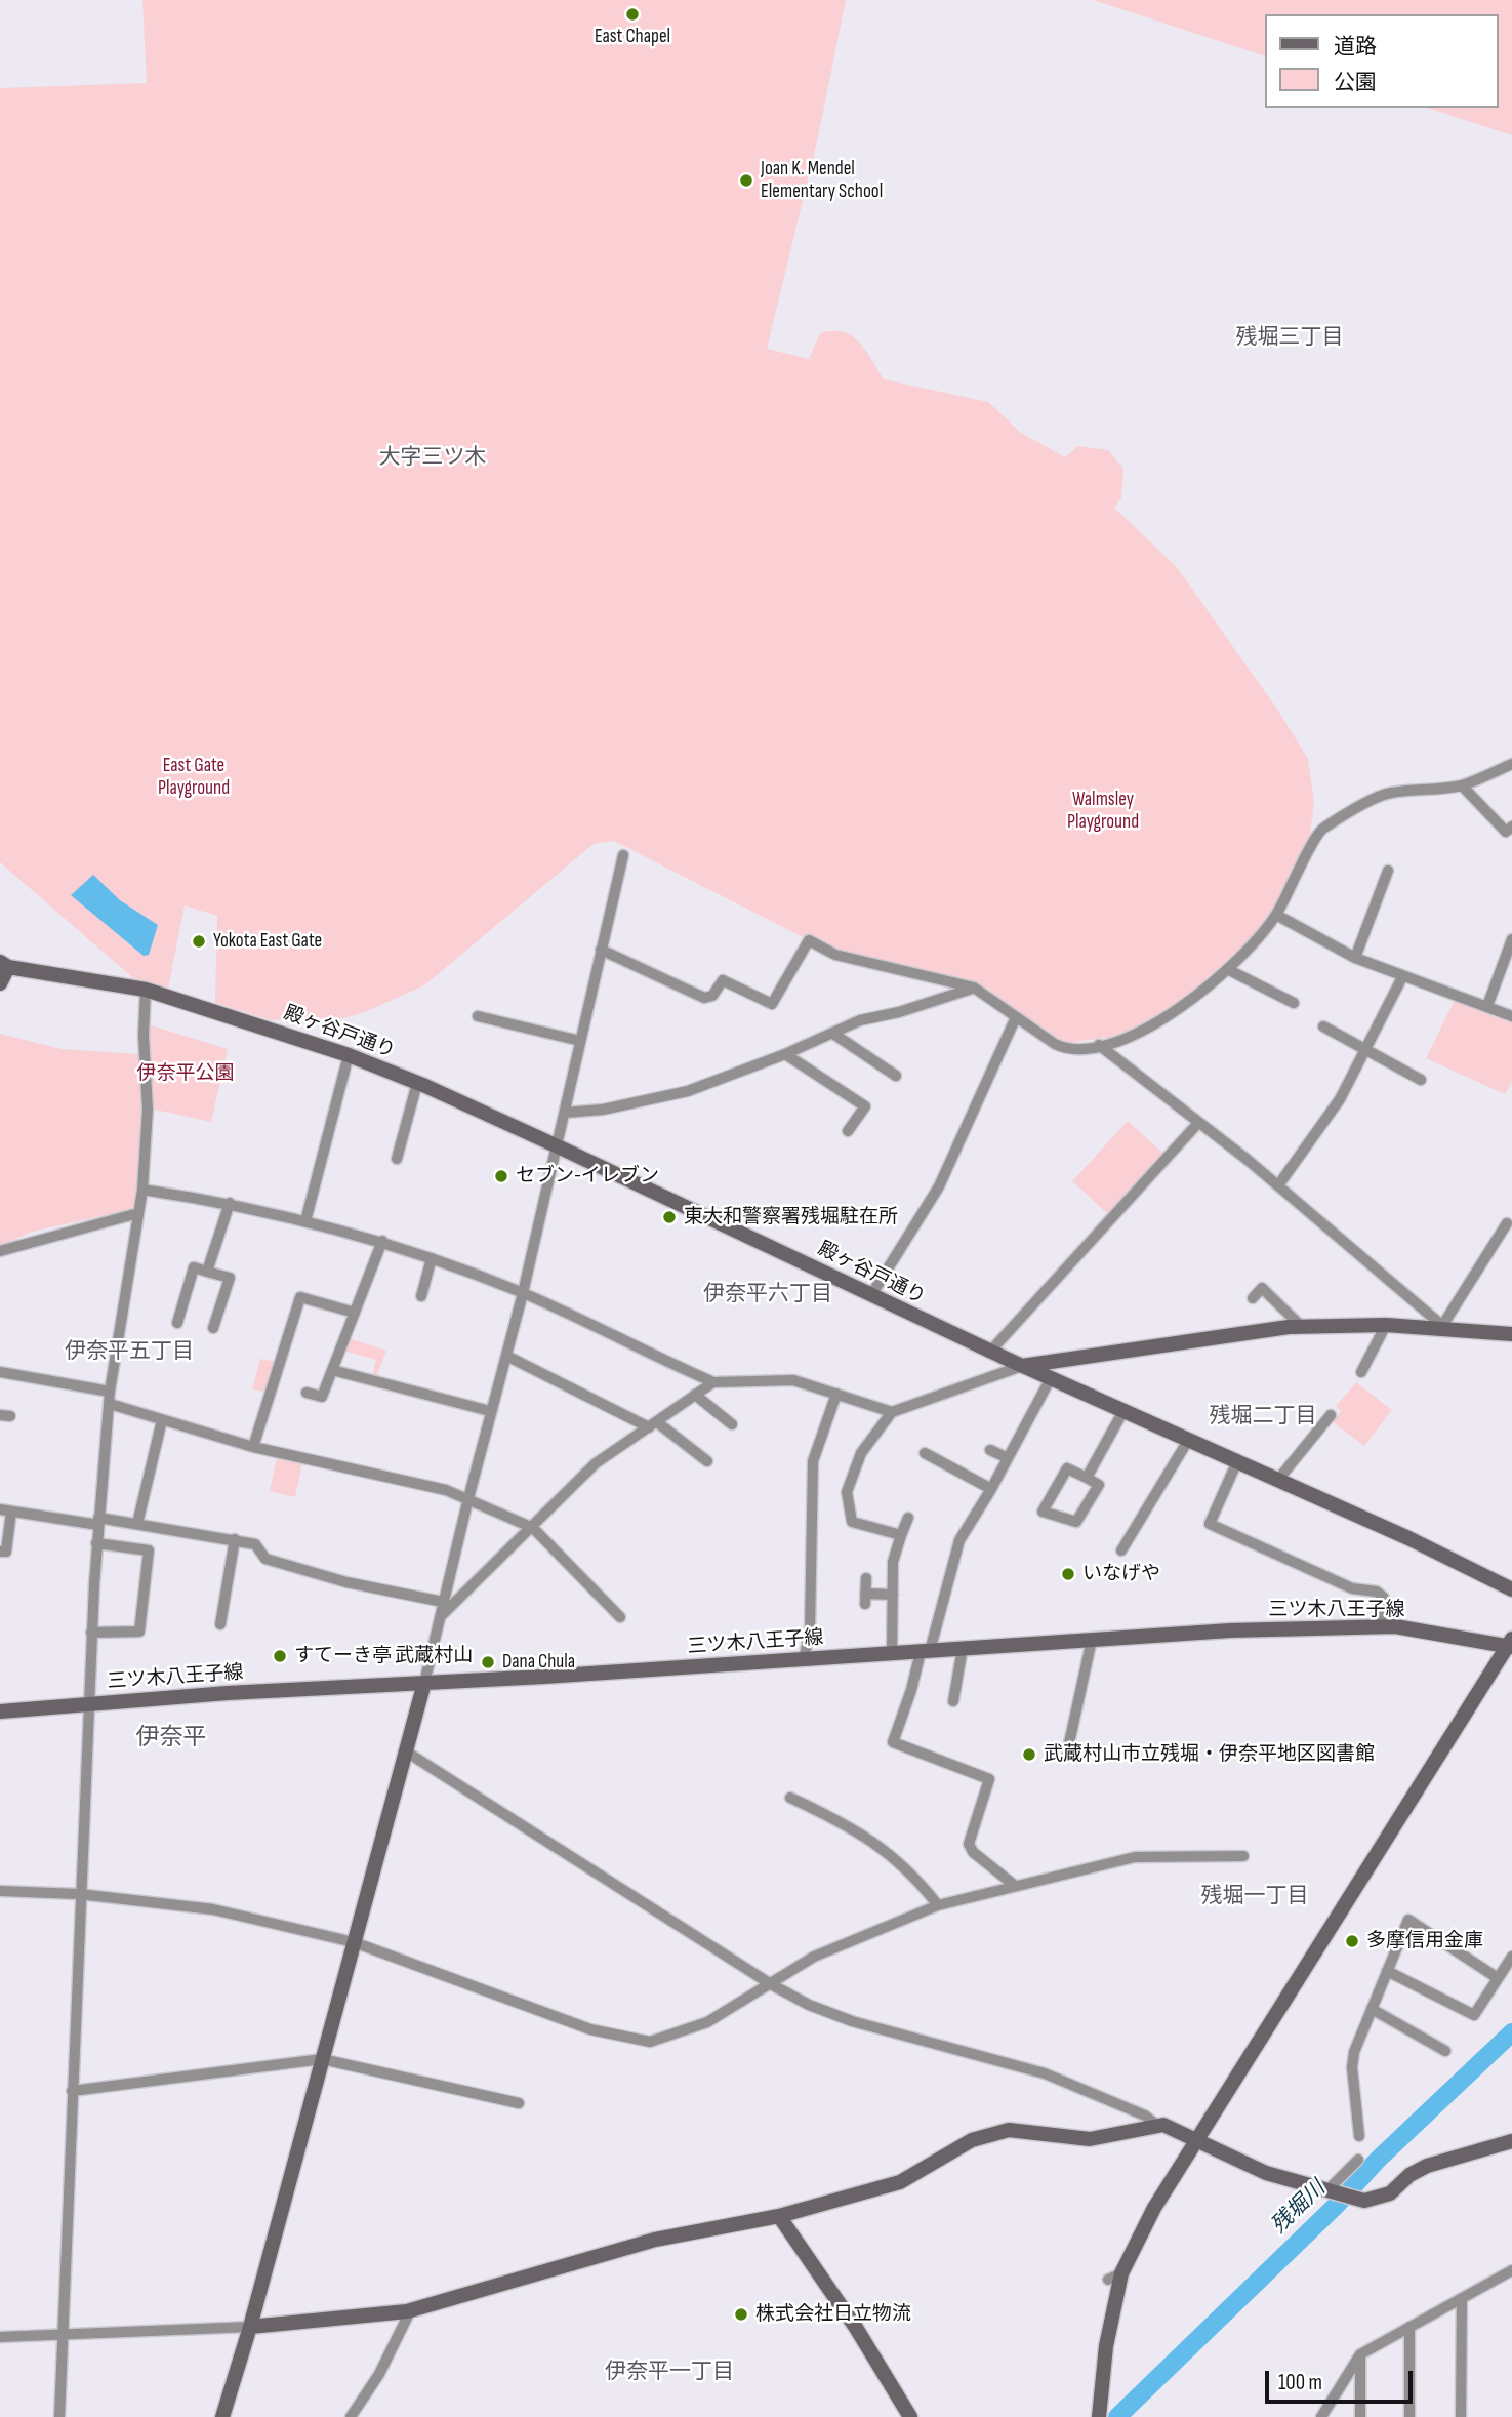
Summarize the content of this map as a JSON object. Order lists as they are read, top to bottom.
{
  "streets": {
    "street": ["殿ヶ谷戸通り", "三ツ木八王子線"]
  },
  "districts": [
    "残堀三丁目",
    "大字三ツ木",
    "伊奈平六丁目",
    "伊奈平五丁目",
    "残堀二丁目",
    "伊奈平",
    "残堀一丁目",
    "伊奈平一丁目"
  ],
  "water": ["残堀川"],
  "parks": ["East Gate Playground", "Walmsley Playground", "伊奈平公園"],
  "places": [
    "East Chapel",
    "Joan K. Mendel Elementary School",
    "Yokota East Gate",
    "セブン-イレブン",
    "東大和警察署残堀駐在所",
    "いなげや",
    "すてーき亭 武蔵村山",
    "Dana Chula",
    "武蔵村山市立残堀・伊奈平地区図書館",
    "多摩信用金庫",
    "株式会社日立物流"
  ],
  "legend": ["道路", "公園"],
  "scale_bar": "100 m"
}
